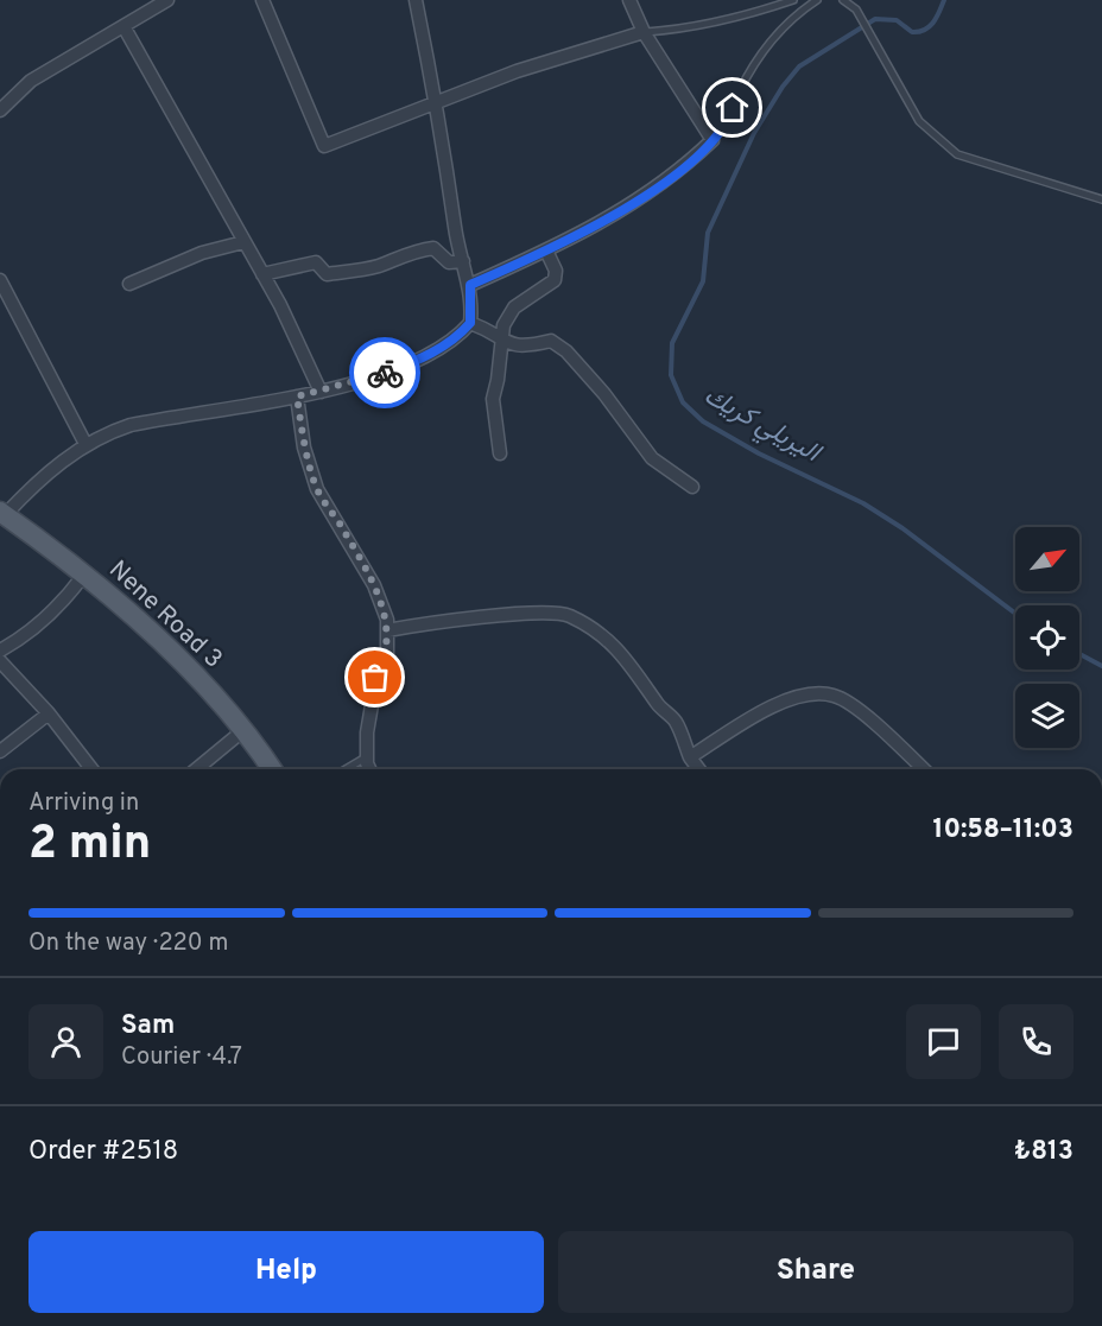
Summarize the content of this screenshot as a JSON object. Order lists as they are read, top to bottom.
{
  "streets": {
    "main road": ["Nene Road 3"]
  },
  "water": ["اليريلي كريك"],
  "north": "top right",
  "page": {
    "heading": ["2 min", "Arriving in", "10:58–11:03"],
    "panel": [
      "Sam",
      "Courier · 4.7",
      "Order #2518",
      "₺813"
    ],
    "bar": "On the way · 220 m",
    "buttons": ["Help", "Share"]
  }
}
